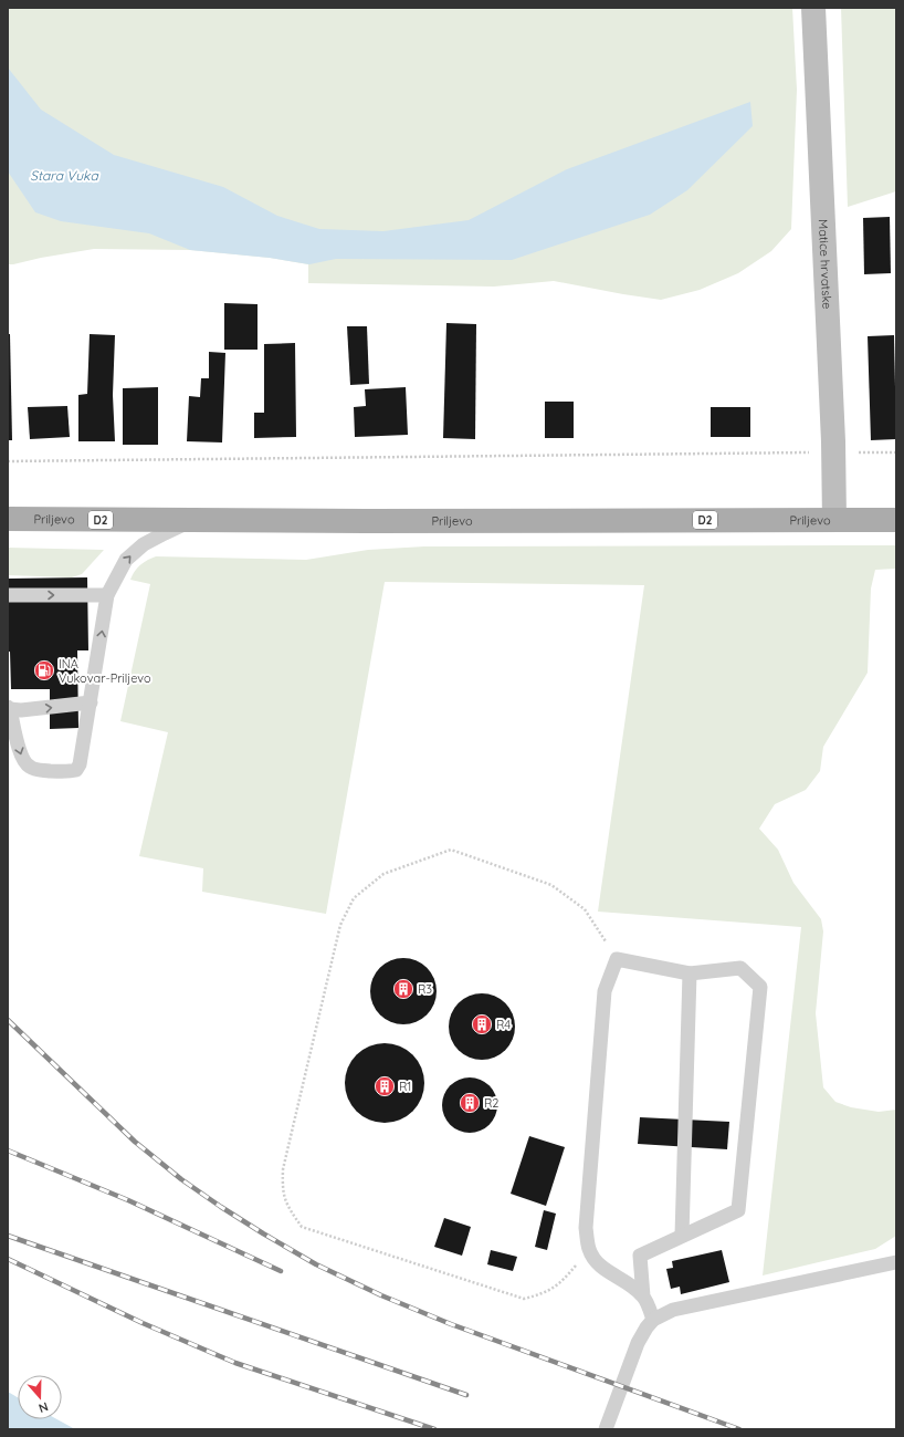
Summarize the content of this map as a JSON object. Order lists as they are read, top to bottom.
{
  "streets": {
    "main road": ["Matice hrvatske", "Priljevo", "D2"]
  },
  "crossings": [
    ["Matice hrvatske", "Priljevo"]
  ],
  "water": ["Stara Vuka"],
  "places": {
    "fuel station": ["INA Vukovar-Priljevo"],
    "building": [
      "R3",
      "R4",
      "R1",
      "R2"
    ]
  },
  "north": "bottom"
}
